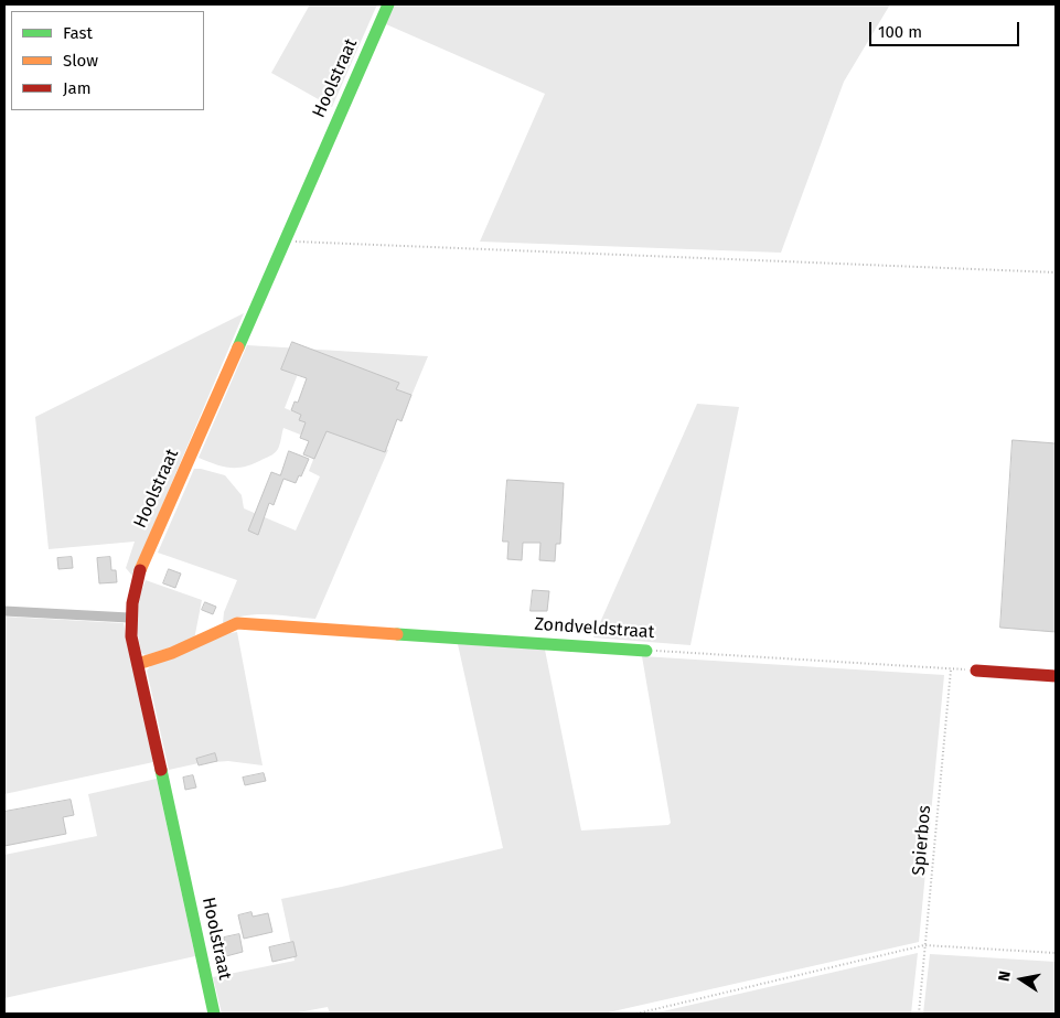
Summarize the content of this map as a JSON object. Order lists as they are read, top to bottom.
{
  "streets": {
    "street": ["Hoolstraat", "Zondveldstraat"],
    "path": ["Spierbos"]
  },
  "crossings": [
    ["Hoolstraat", "Zondveldstraat"],
    ["Zondveldstraat", "Spierbos"]
  ],
  "legend": ["Fast", "Slow", "Jam"],
  "scale_bar": "100 m",
  "north": "left"
}
